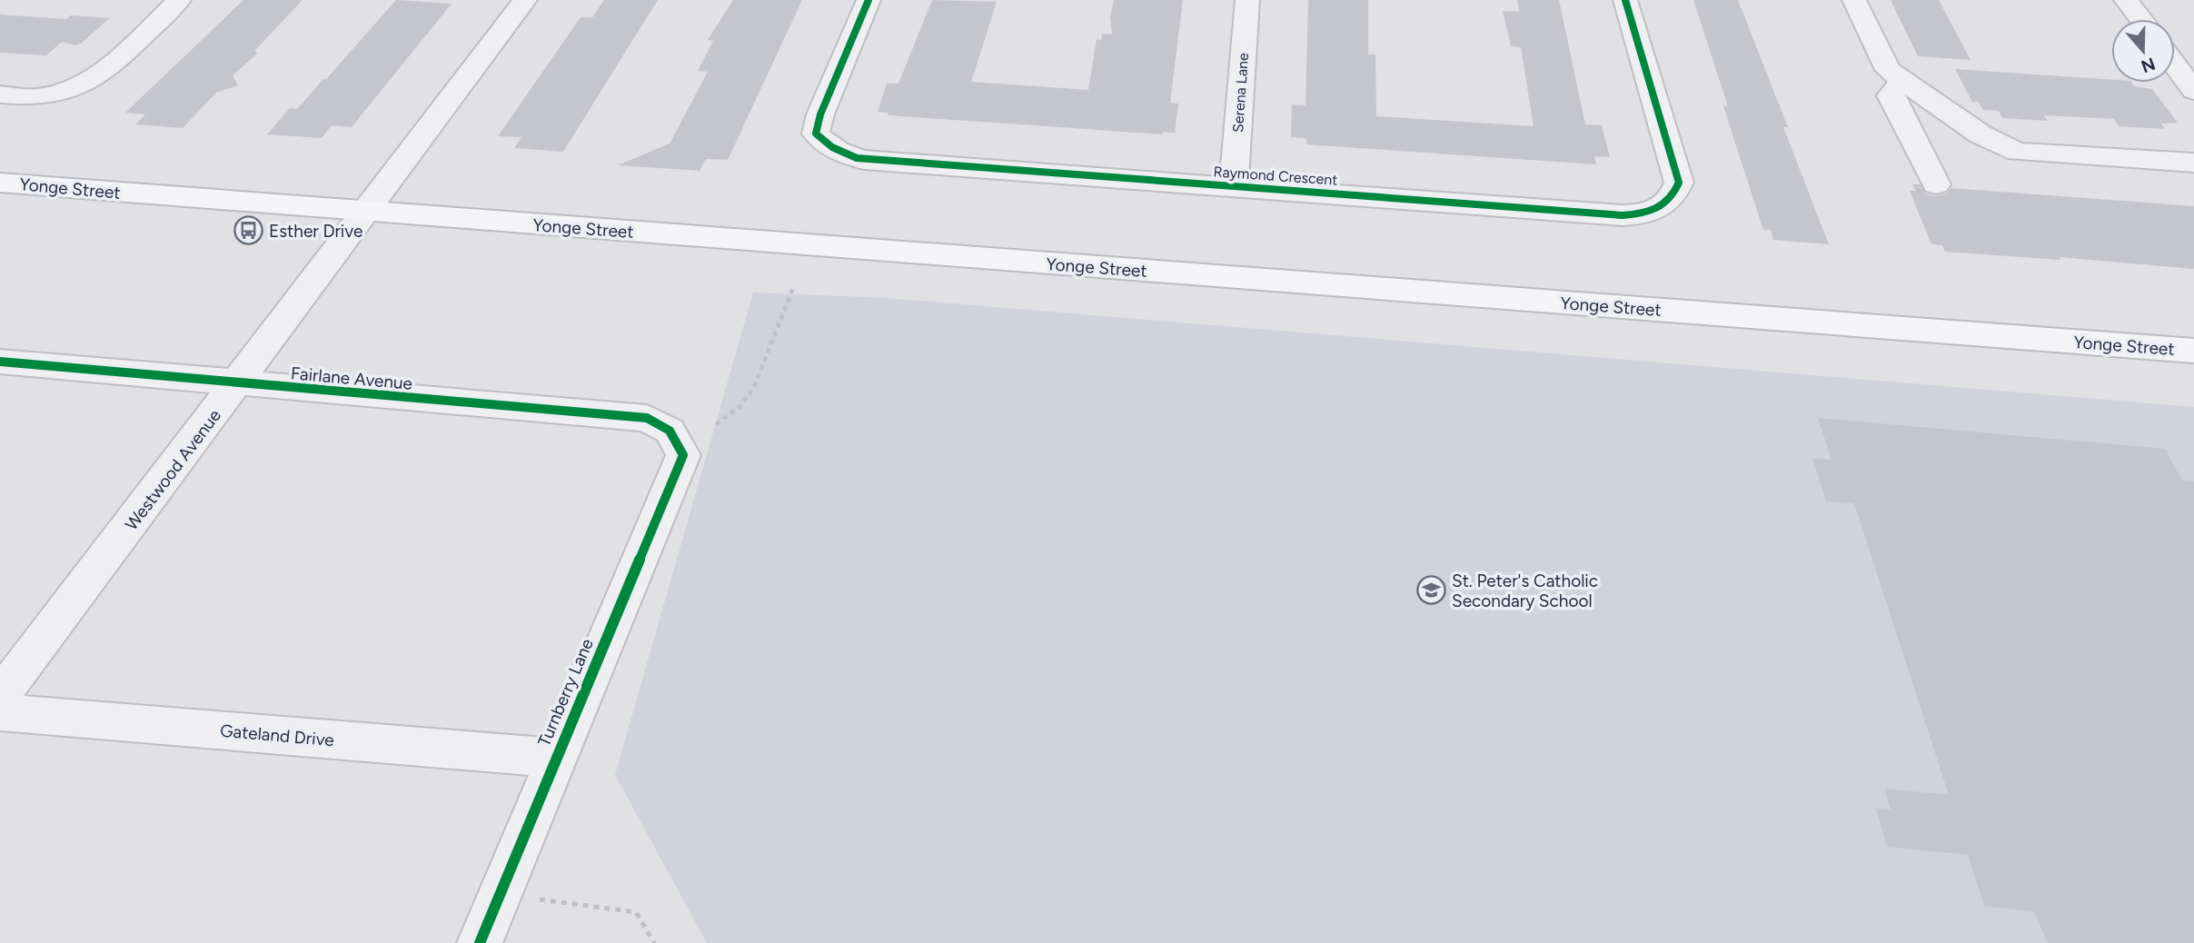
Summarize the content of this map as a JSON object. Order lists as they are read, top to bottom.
{
  "streets": {
    "main road": ["Yonge Street"],
    "street": [
      "Serena Lane",
      "Raymond Crescent",
      "Fairlane Avenue",
      "Westwood Avenue",
      "Turnberry Lane",
      "Gateland Drive"
    ]
  },
  "crossings": [
    ["Serena Lane", "Raymond Crescent"],
    ["Yonge Street", "Westwood Avenue"],
    ["Fairlane Avenue", "Westwood Avenue"],
    ["Fairlane Avenue", "Turnberry Lane"],
    ["Turnberry Lane", "Gateland Drive"]
  ],
  "places": {
    "bus stop": ["Esther Drive"],
    "school or university": ["St. Peter's Catholic Secondary School"]
  },
  "north": "bottom"
}
